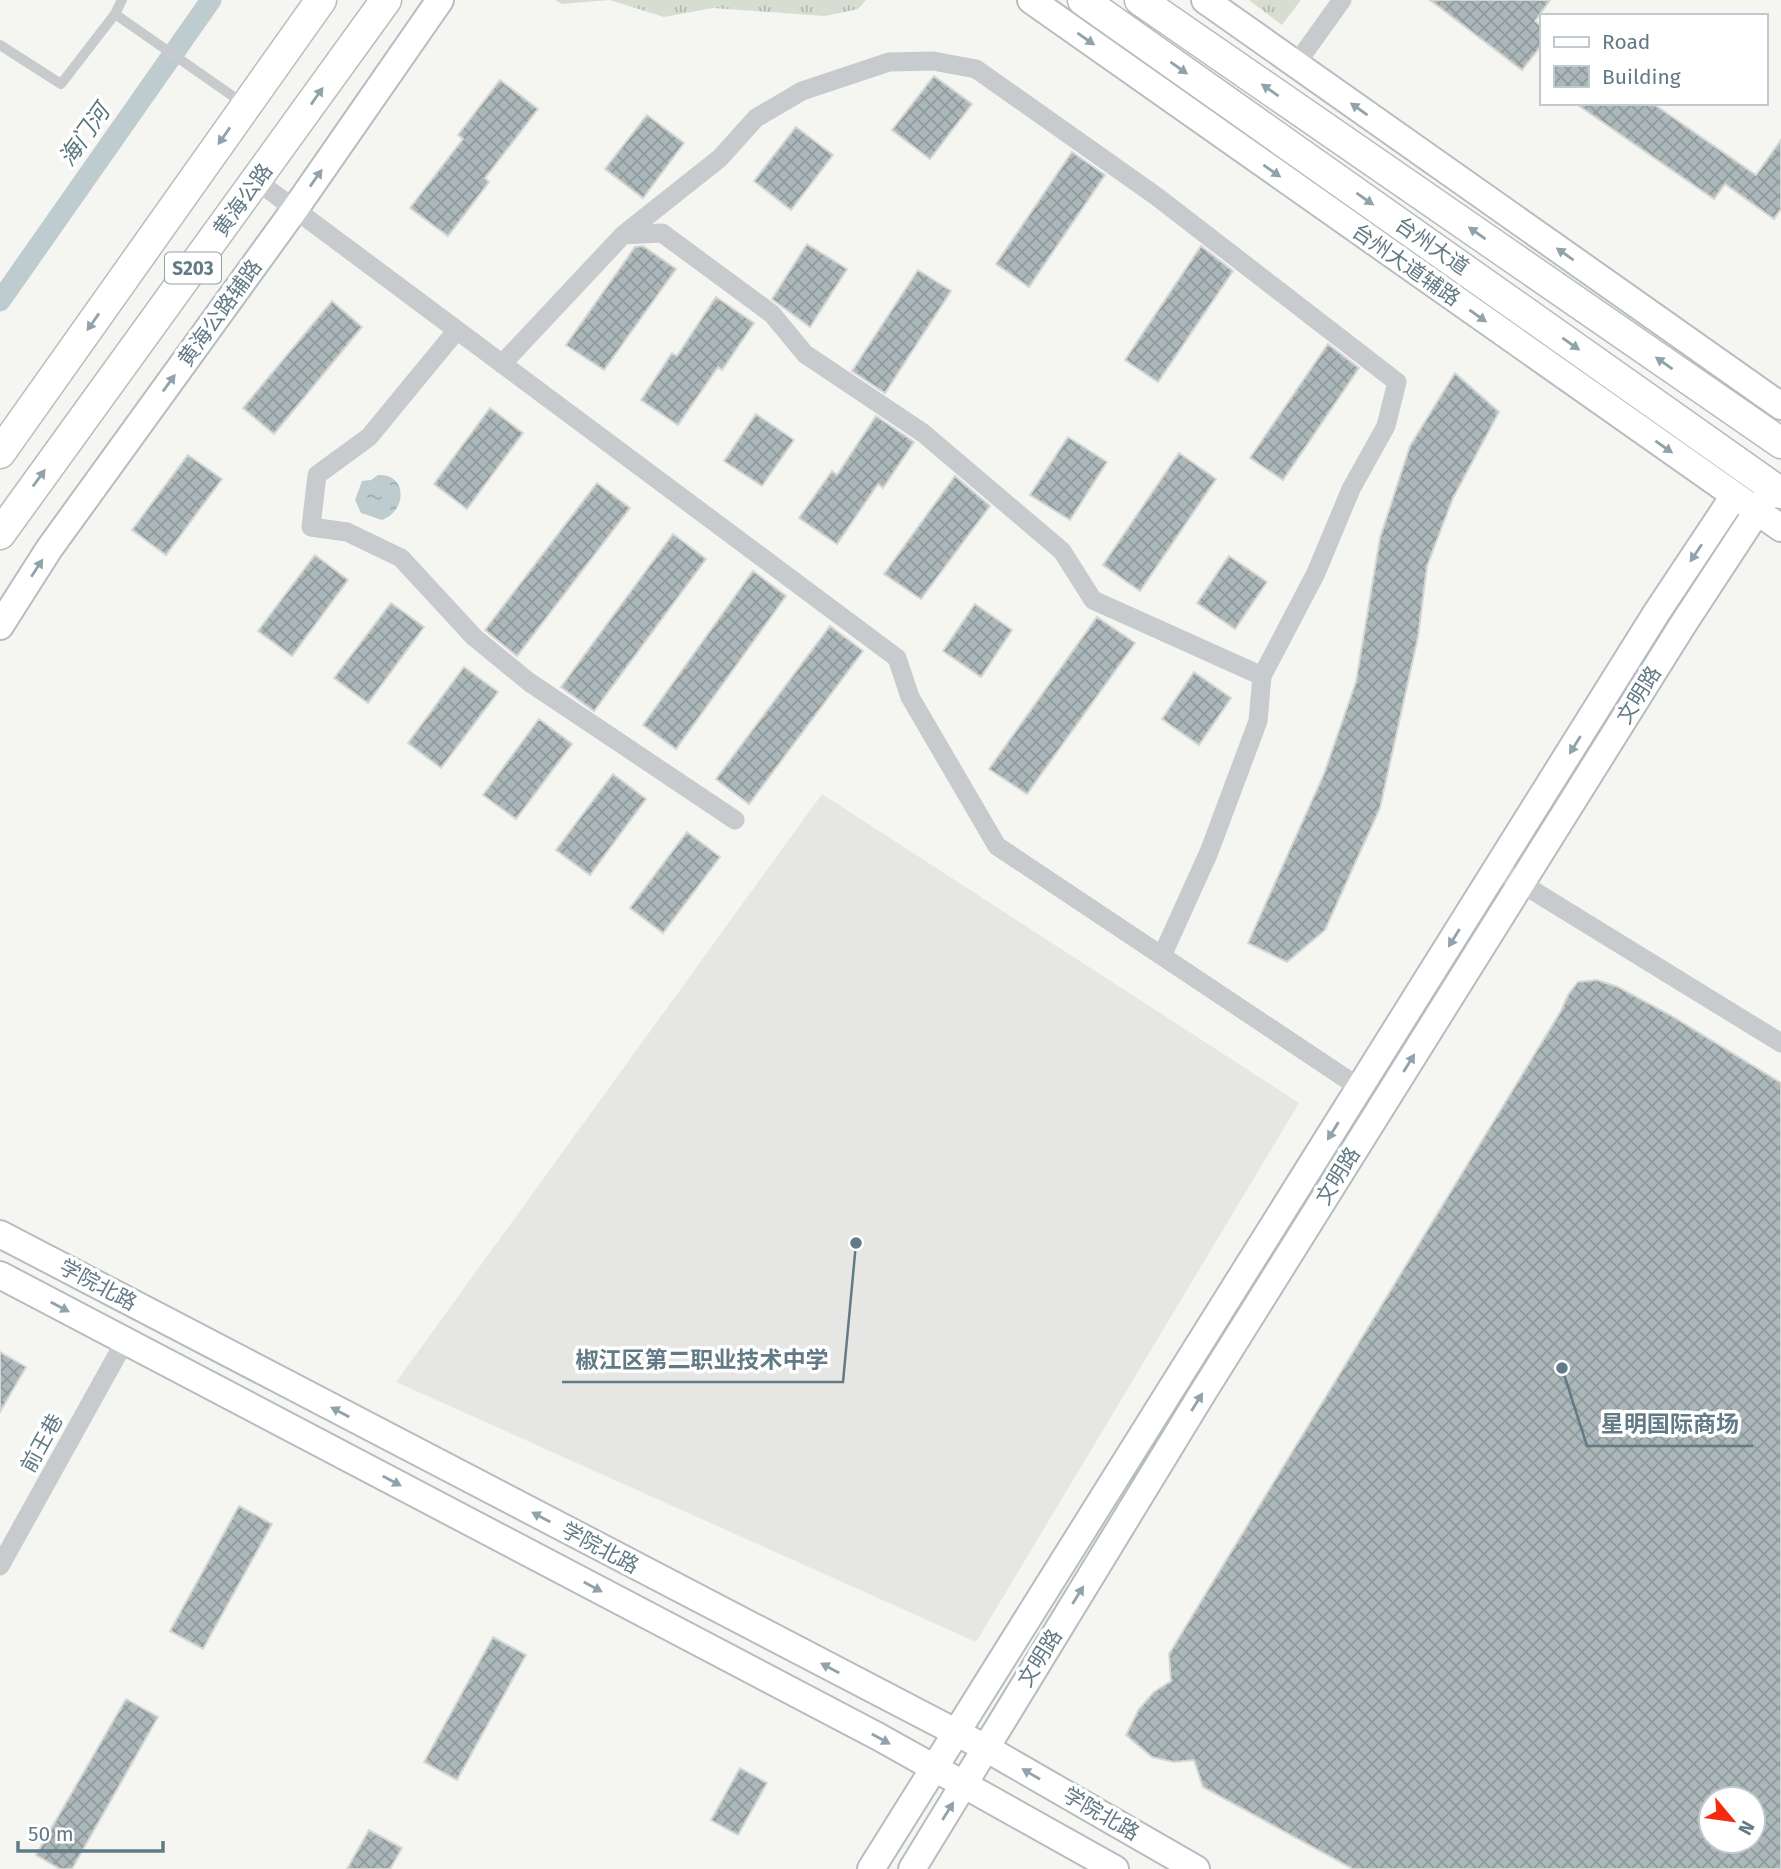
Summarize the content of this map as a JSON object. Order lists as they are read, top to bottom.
{
  "streets": {
    "main road": [
      "黄海公路",
      "台州大道",
      "台州大道辅路",
      "S203",
      "黄海公路辅路",
      "文明路",
      "学院北路"
    ],
    "street": ["前王巷"]
  },
  "crossings": [
    ["台州大道", "台州大道辅路"],
    ["台州大道", "文明路"],
    ["台州大道辅路", "文明路"],
    ["文明路", "学院北路"],
    ["学院北路", "前王巷"]
  ],
  "water": ["海门河"],
  "places": ["椒江区第二职业技术中学", "星明国际商场"],
  "legend": ["Road", "Building"],
  "scale_bar": "50 m",
  "north": "bottom right"
}
